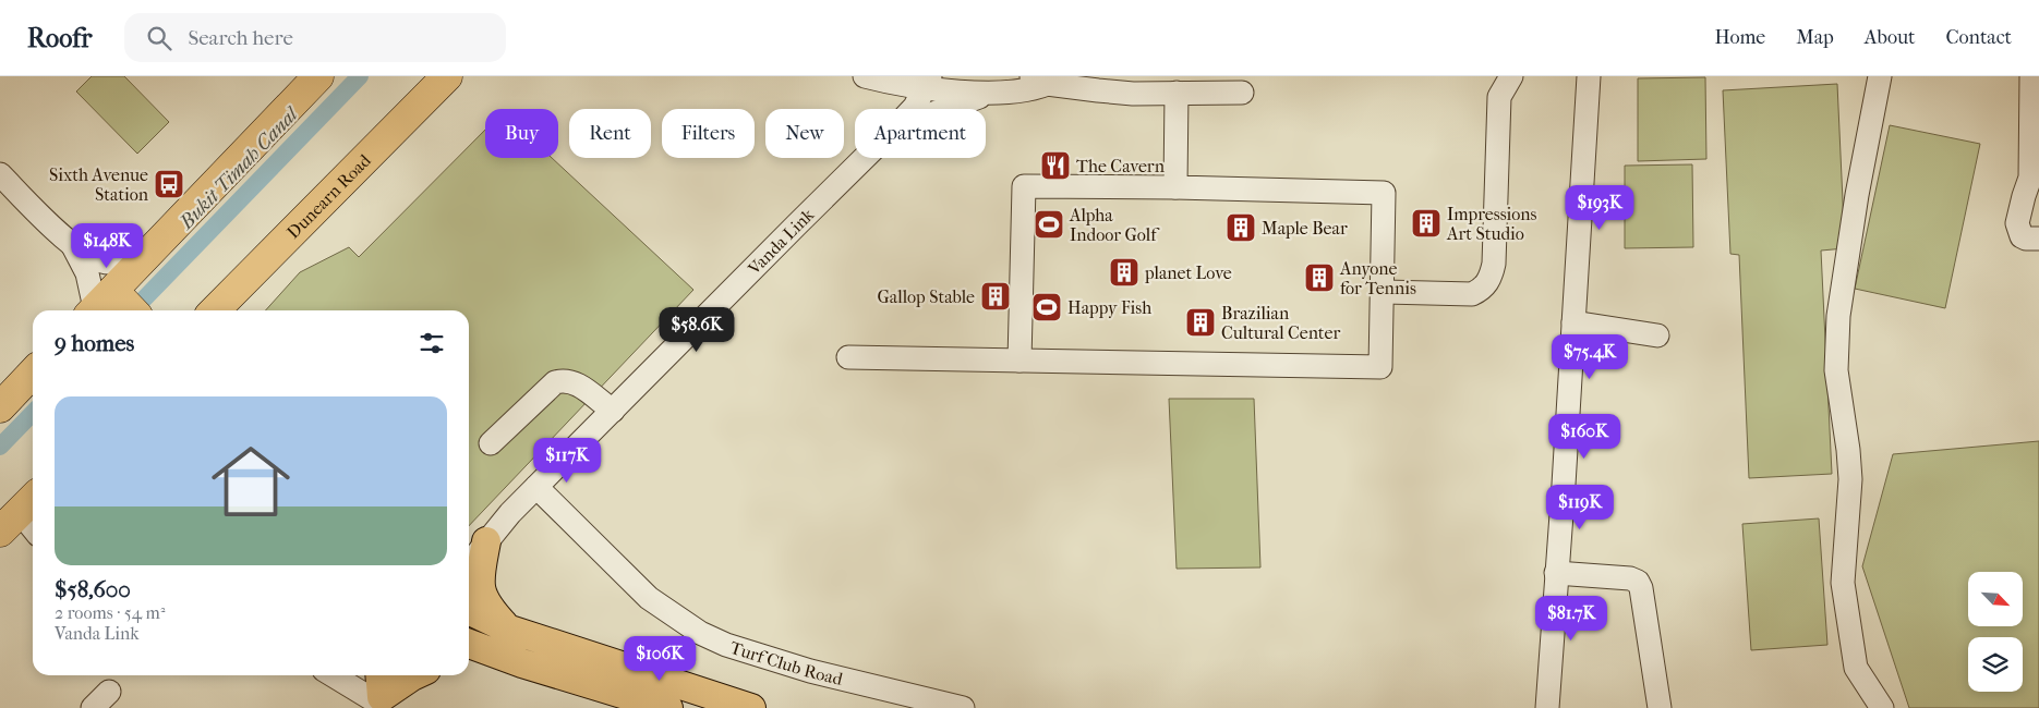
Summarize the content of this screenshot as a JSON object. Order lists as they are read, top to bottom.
{
  "streets": {
    "highway": ["Dunearn Road"],
    "street": ["Vanda Link", "Turf Club Road"]
  },
  "crossings": [
    ["Vanda Link", "Turf Club Road"]
  ],
  "water": ["Bukit Timah Canal"],
  "places": {
    "restaurant": ["The Cavern"],
    "bus stop": ["Sixth Avenue Station"],
    "building": [
      "Impressions Art Studio",
      "Maple Bear",
      "planet Love",
      "Anyone for Tennis",
      "Gallop Stable",
      "Brazilian Cultural Center"
    ],
    "sports": ["Alpha Indoor Golf", "Happy Fish"]
  },
  "north": "bottom right",
  "page": {
    "header": "Roofr",
    "search": "Search here",
    "nav": [
      "Home",
      "Map",
      "About",
      "Contact"
    ],
    "chip": [
      "Buy",
      "Rent",
      "Filters",
      "New",
      "Apartment"
    ],
    "price": [
      "$193K",
      "$148K",
      "$58.6K",
      "$75.4K",
      "$160K",
      "$117K",
      "$119K",
      "$81.7K",
      "$106K"
    ],
    "heading": "9 homes",
    "list": [
      {
        "name": "$58,600",
        "note": "2 rooms · 54 m² · Vanda Link"
      }
    ]
  }
}
